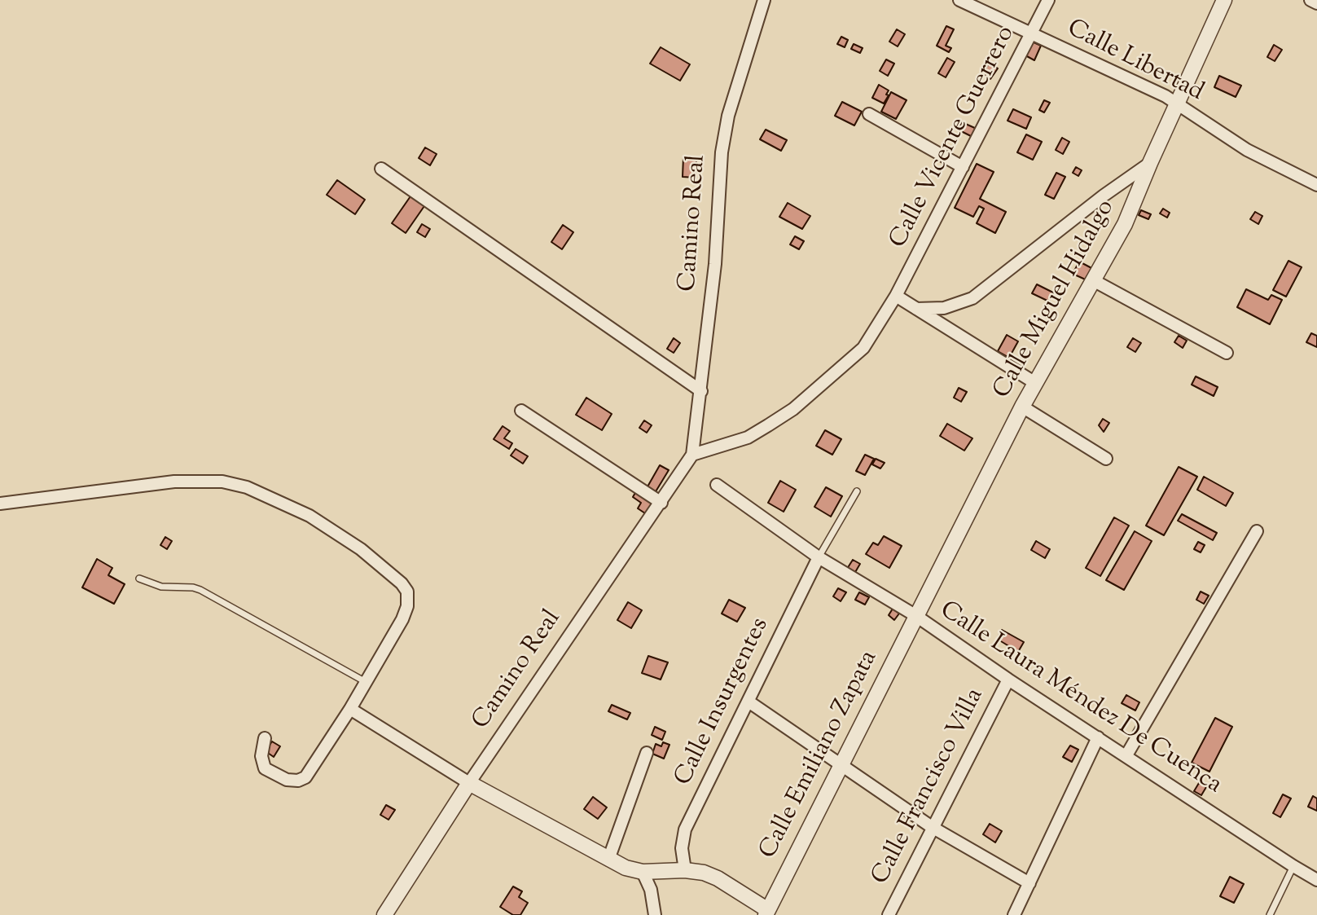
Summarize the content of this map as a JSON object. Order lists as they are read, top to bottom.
{
  "streets": {
    "street": [
      "Calle Libertad",
      "Calle Vicente Guerrero",
      "Camino Real",
      "Calle Miguel Hidalgo",
      "Calle Laura Méndez De Cuenca",
      "Calle Insurgentes",
      "Calle Emiliano Zapata",
      "Calle Francisco Villa"
    ]
  },
  "crossings": [
    ["Calle Libertad", "Calle Vicente Guerrero"],
    ["Calle Libertad", "Calle Miguel Hidalgo"],
    ["Calle Miguel Hidalgo", "Calle Laura Méndez De Cuenca"],
    ["Calle Miguel Hidalgo", "Calle Emiliano Zapata"],
    ["Calle Laura Méndez De Cuenca", "Calle Insurgentes"],
    ["Calle Laura Méndez De Cuenca", "Calle Emiliano Zapata"],
    ["Calle Laura Méndez De Cuenca", "Calle Francisco Villa"]
  ]
}
